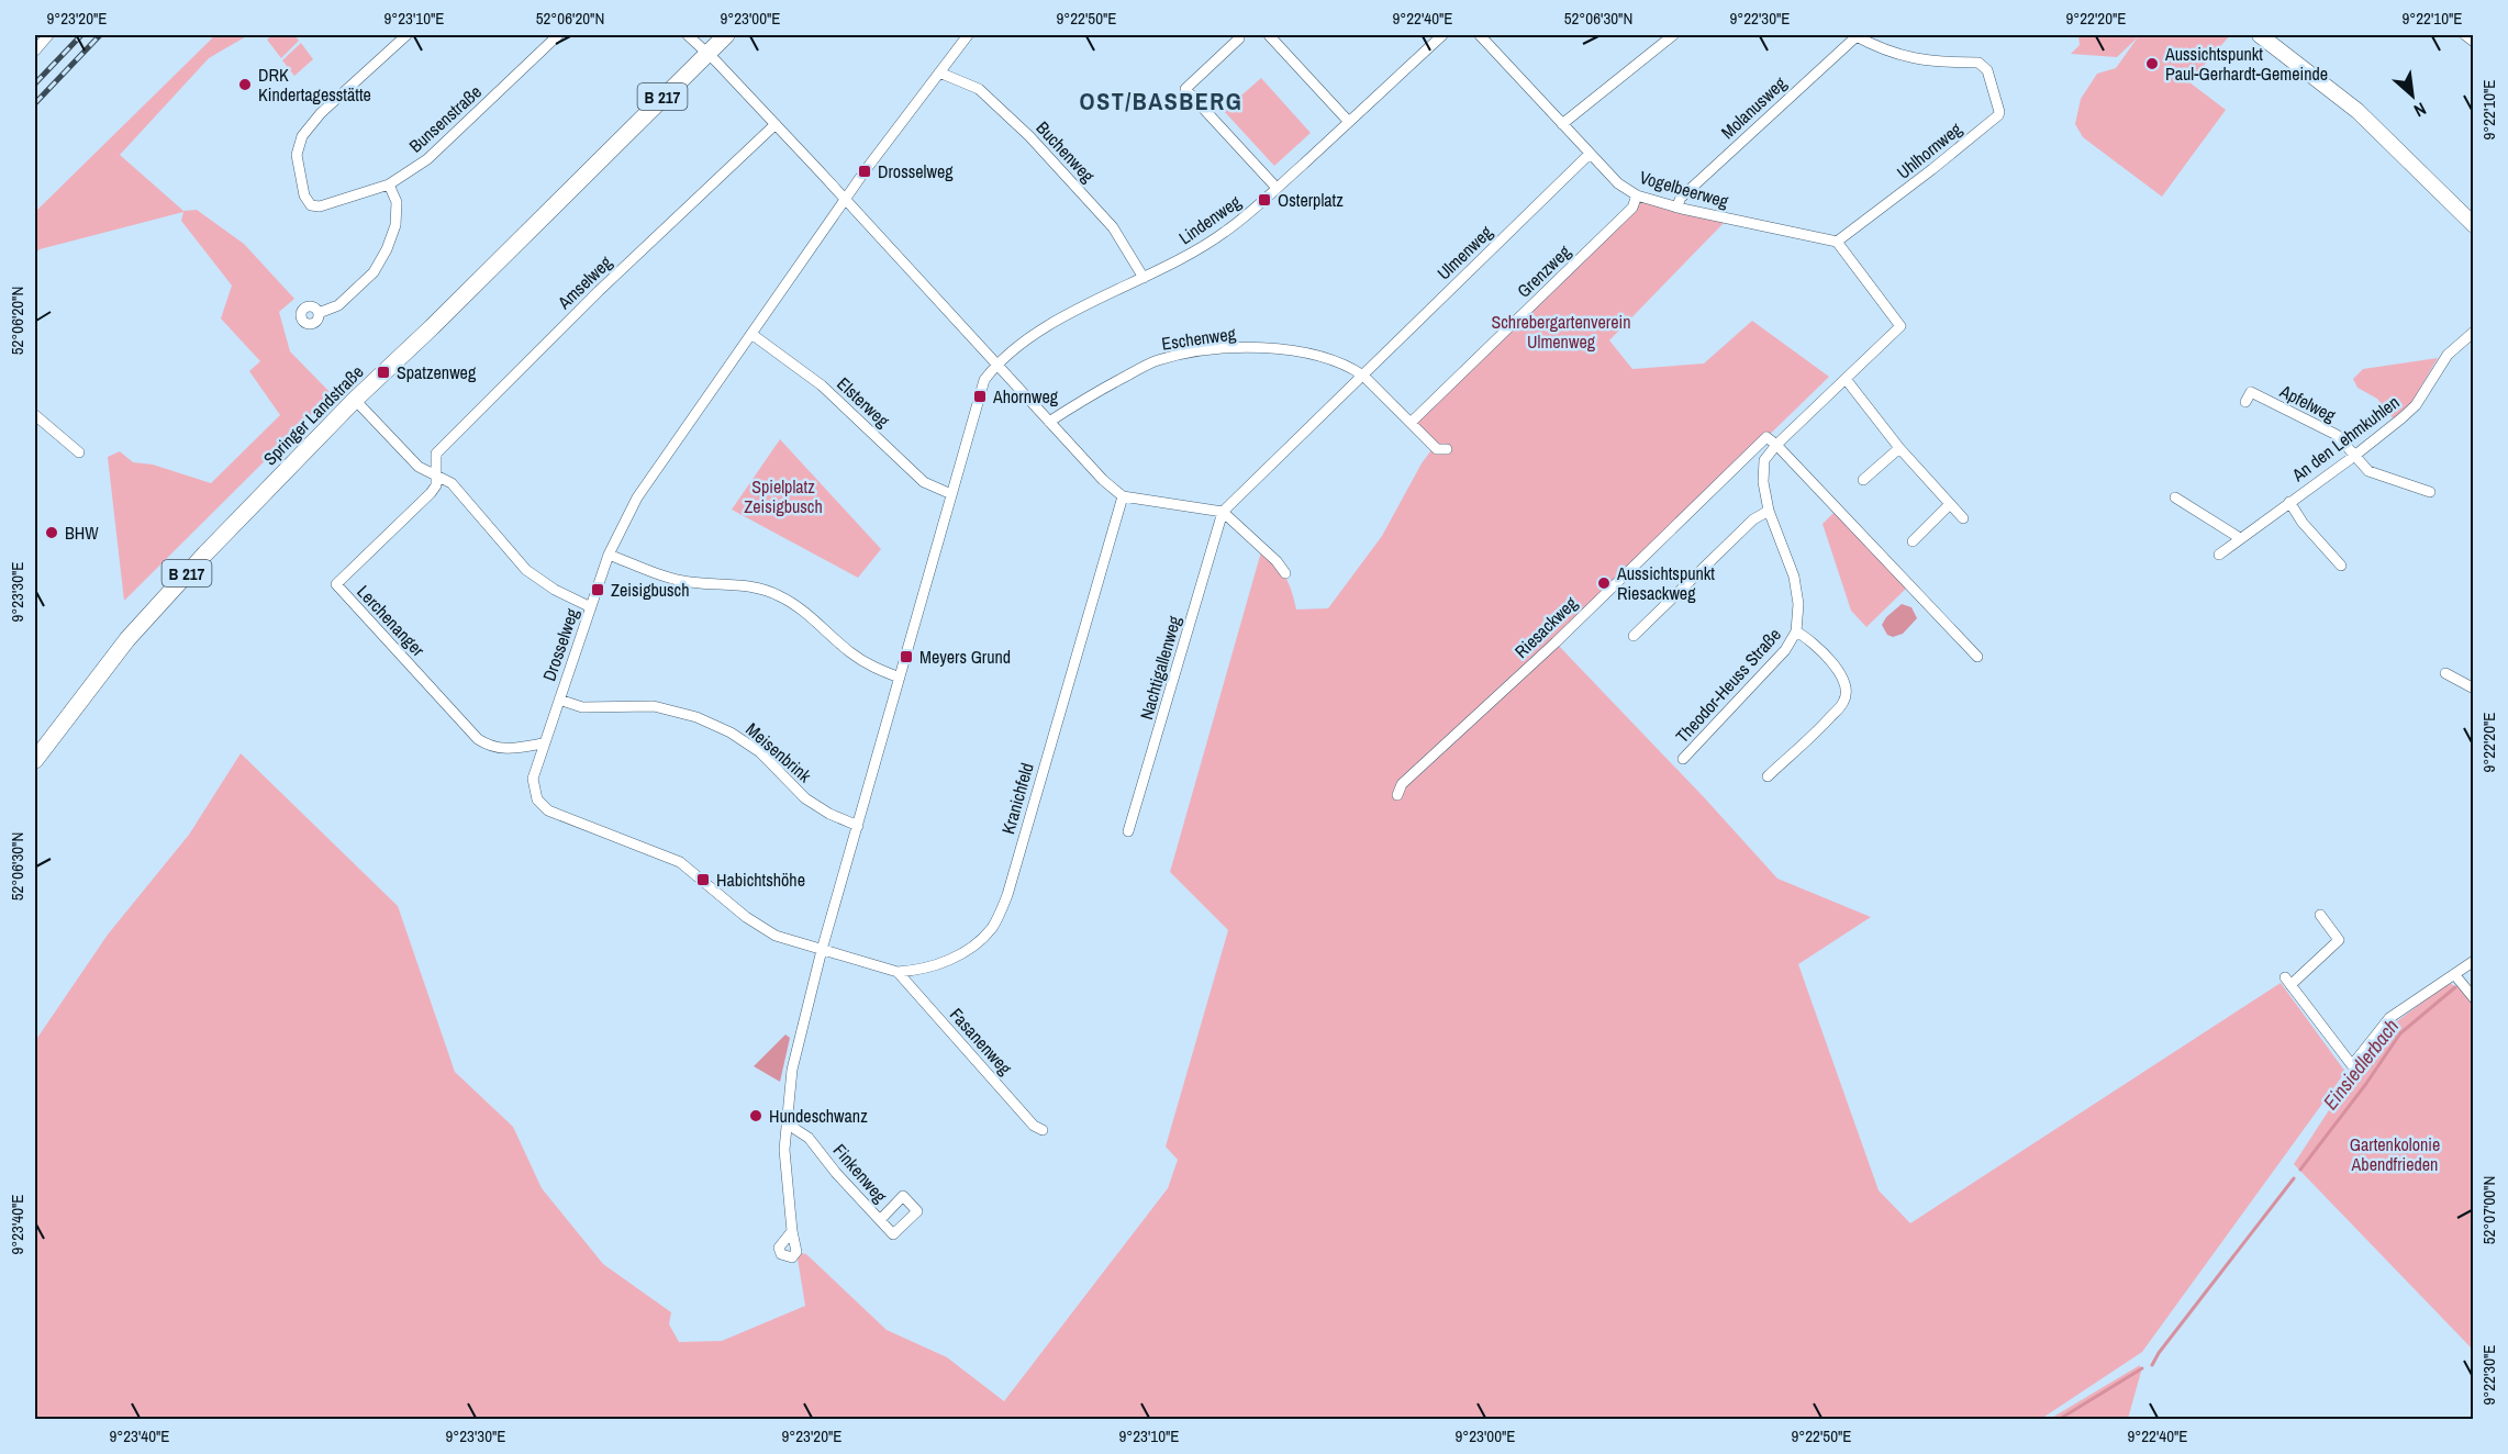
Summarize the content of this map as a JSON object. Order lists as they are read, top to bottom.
{
  "streets": {
    "main road": ["B 217", "Springer Landstraße"],
    "street": [
      "Molanusweg",
      "Bunsenstraße",
      "Uhlhornweg",
      "Buchenweg",
      "Vogelbeerweg",
      "Lindenweg",
      "Ulmenweg",
      "Grenzweg",
      "Amselweg",
      "Eschenweg",
      "Elsterweg",
      "Apfelweg",
      "An den Lehmkuhlen",
      "Lerchenanger",
      "Riesackweg",
      "Drosselweg",
      "Nachtigallenweg",
      "Theodor-Heuss Straße",
      "Meisenbrink",
      "Kranichfeld",
      "Fasanenweg",
      "Finkenweg"
    ]
  },
  "crossings": [
    ["Molanusweg", "Uhlhornweg"],
    ["Molanusweg", "Vogelbeerweg"],
    ["Uhlhornweg", "Vogelbeerweg"],
    ["Uhlhornweg", "Riesackweg"],
    ["Buchenweg", "Lindenweg"],
    ["Buchenweg", "Drosselweg"],
    ["Vogelbeerweg", "Ulmenweg"],
    ["Vogelbeerweg", "Grenzweg"],
    ["Vogelbeerweg", "Riesackweg"],
    ["Ulmenweg", "Eschenweg"],
    ["Ulmenweg", "Nachtigallenweg"],
    ["Amselweg", "Lerchenanger"],
    ["Elsterweg", "Drosselweg"],
    ["Apfelweg", "An den Lehmkuhlen"],
    ["Riesackweg", "Theodor-Heuss Straße"],
    ["Drosselweg", "Meisenbrink"],
    ["Kranichfeld", "Fasanenweg"]
  ],
  "districts": ["OST/BASBERG"],
  "water": ["Einsiedlerbach"],
  "parks": ["Schrebergartenverein Ulmenweg", "Spielplatz Zeisigbusch", "Gartenkolonie Abendfrieden"],
  "places": {
    "other": [
      "Aussichtspunkt Paul-Gerhardt-Gemeinde",
      "DRK Kindertagesstätte",
      "BHW",
      "Aussichtspunkt Riesackweg",
      "Hundeschwanz"
    ],
    "transit": [
      "Drosselweg",
      "Osterplatz",
      "Spatzenweg",
      "Ahornweg",
      "Zeisigbusch",
      "Meyers Grund",
      "Habichtshöhe"
    ]
  },
  "north": "bottom right",
  "coordinates": [
    "9°23'20\"E",
    "9°23'10\"E",
    "52°06'20\"N",
    "9°23'00\"E",
    "9°22'50\"E",
    "9°22'40\"E",
    "52°06'30\"N",
    "9°22'30\"E",
    "9°22'20\"E",
    "9°22'10\"E",
    "9°23'30\"E",
    "52°07'00\"N",
    "9°23'40\"E"
  ]
}
